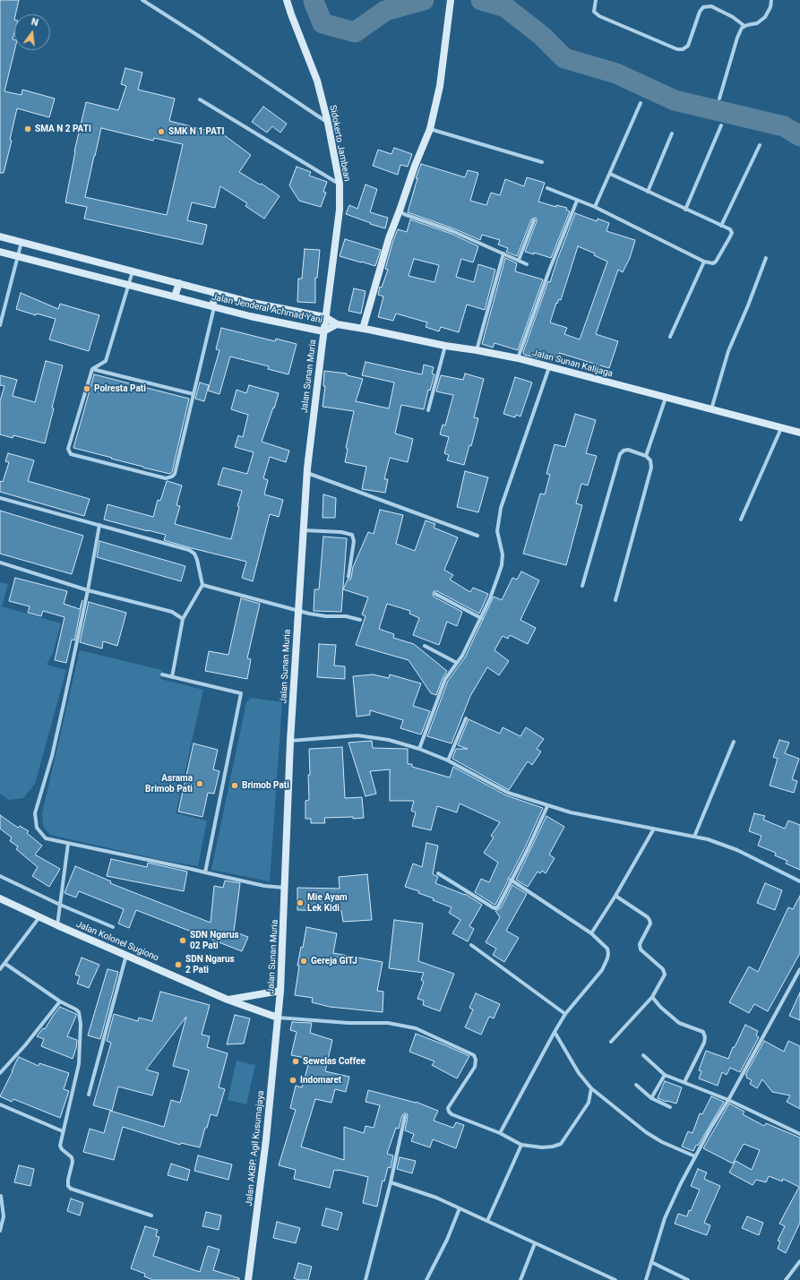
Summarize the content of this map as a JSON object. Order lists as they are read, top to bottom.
{
  "streets": {
    "main road": [
      "Sidokerto Jambean",
      "Jalan Jenderal Achmad Yani",
      "Jalan Sunan Kalijaga",
      "Jalan Sunan Muria",
      "Jalan Kolonel Sugiono",
      "Jalan AKBP. Agil Kusumajaya"
    ]
  },
  "crossings": [
    ["Sidokerto Jambean", "Jalan Jenderal Achmad Yani"],
    ["Sidokerto Jambean", "Jalan Sunan Muria"],
    ["Jalan Jenderal Achmad Yani", "Jalan Sunan Kalijaga"],
    ["Jalan Jenderal Achmad Yani", "Jalan Sunan Muria"],
    ["Jalan Sunan Muria", "Jalan Kolonel Sugiono"],
    ["Jalan Sunan Muria", "Jalan AKBP. Agil Kusumajaya"],
    ["Jalan Kolonel Sugiono", "Jalan AKBP. Agil Kusumajaya"]
  ],
  "places": [
    "SMA N 2 PATI",
    "SMK N 1 PATI",
    "Polresta Pati",
    "Asrama Brimob Pati",
    "Brimob Pati",
    "Mie Ayam Lek Kidi",
    "SDN Ngarus 02 Pati",
    "Gereja GITJ",
    "SDN Ngarus 2 Pati",
    "Sewelas Coffee",
    "Indomaret"
  ],
  "north": "top"
}
